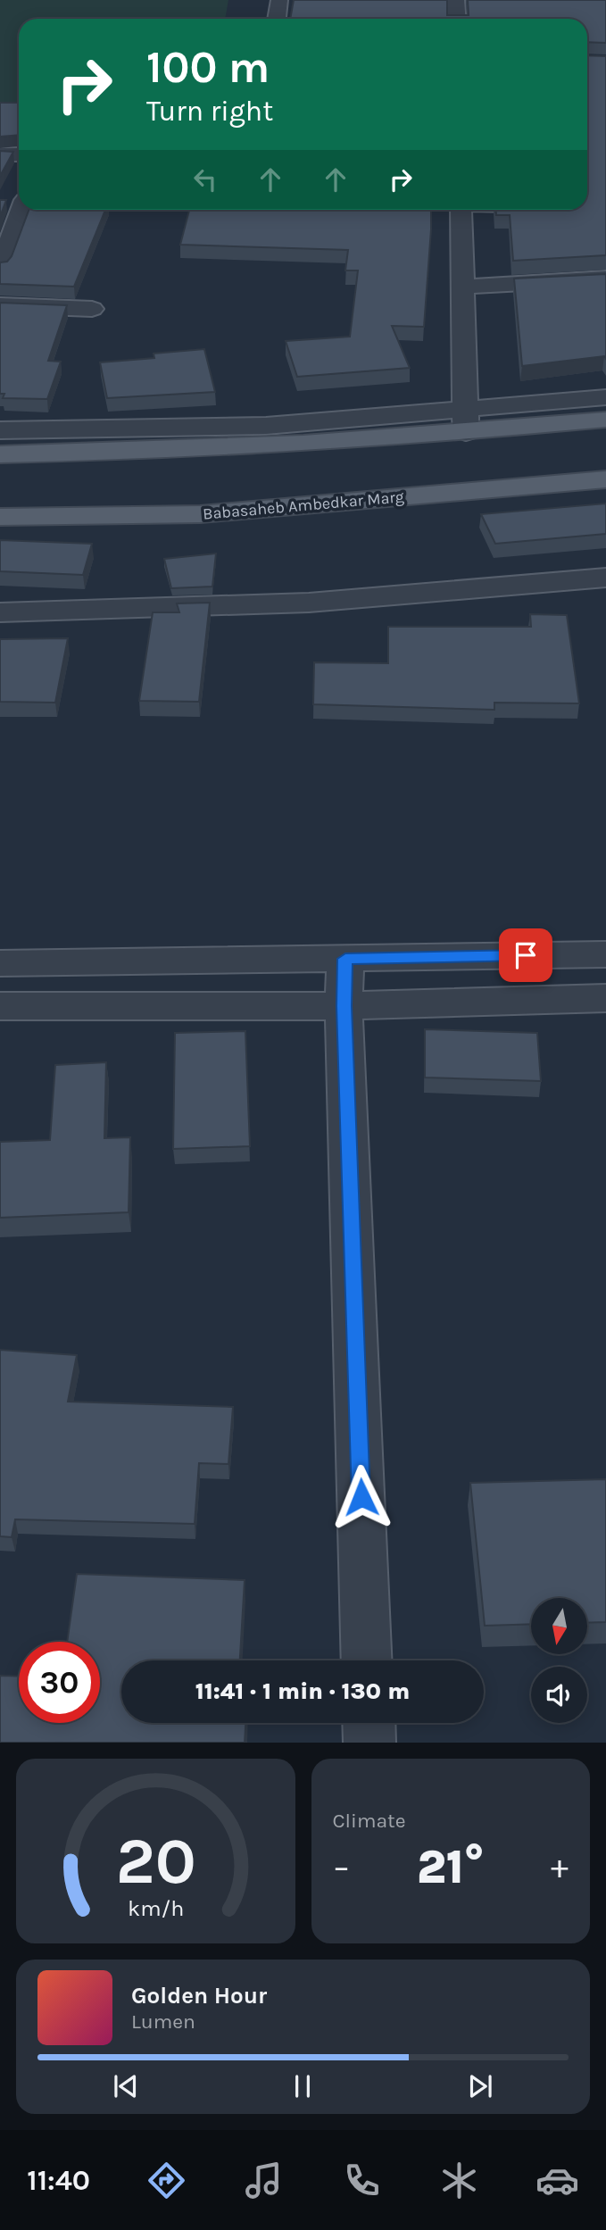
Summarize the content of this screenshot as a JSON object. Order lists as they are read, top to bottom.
{
  "streets": {
    "main road": ["Babasaheb Ambedkar Marg"]
  },
  "north": "bottom",
  "page": {
    "turn": ["100 m", "Turn right"],
    "limit": "30",
    "trip": "11:41 · 1 min · 130 m",
    "tile": "Climate",
    "heat": ["−", "21°", "+"],
    "song": ["Golden Hour", "Lumen"],
    "tabs": "11:40",
    "gauge": ["20", "km/h"]
  }
}
